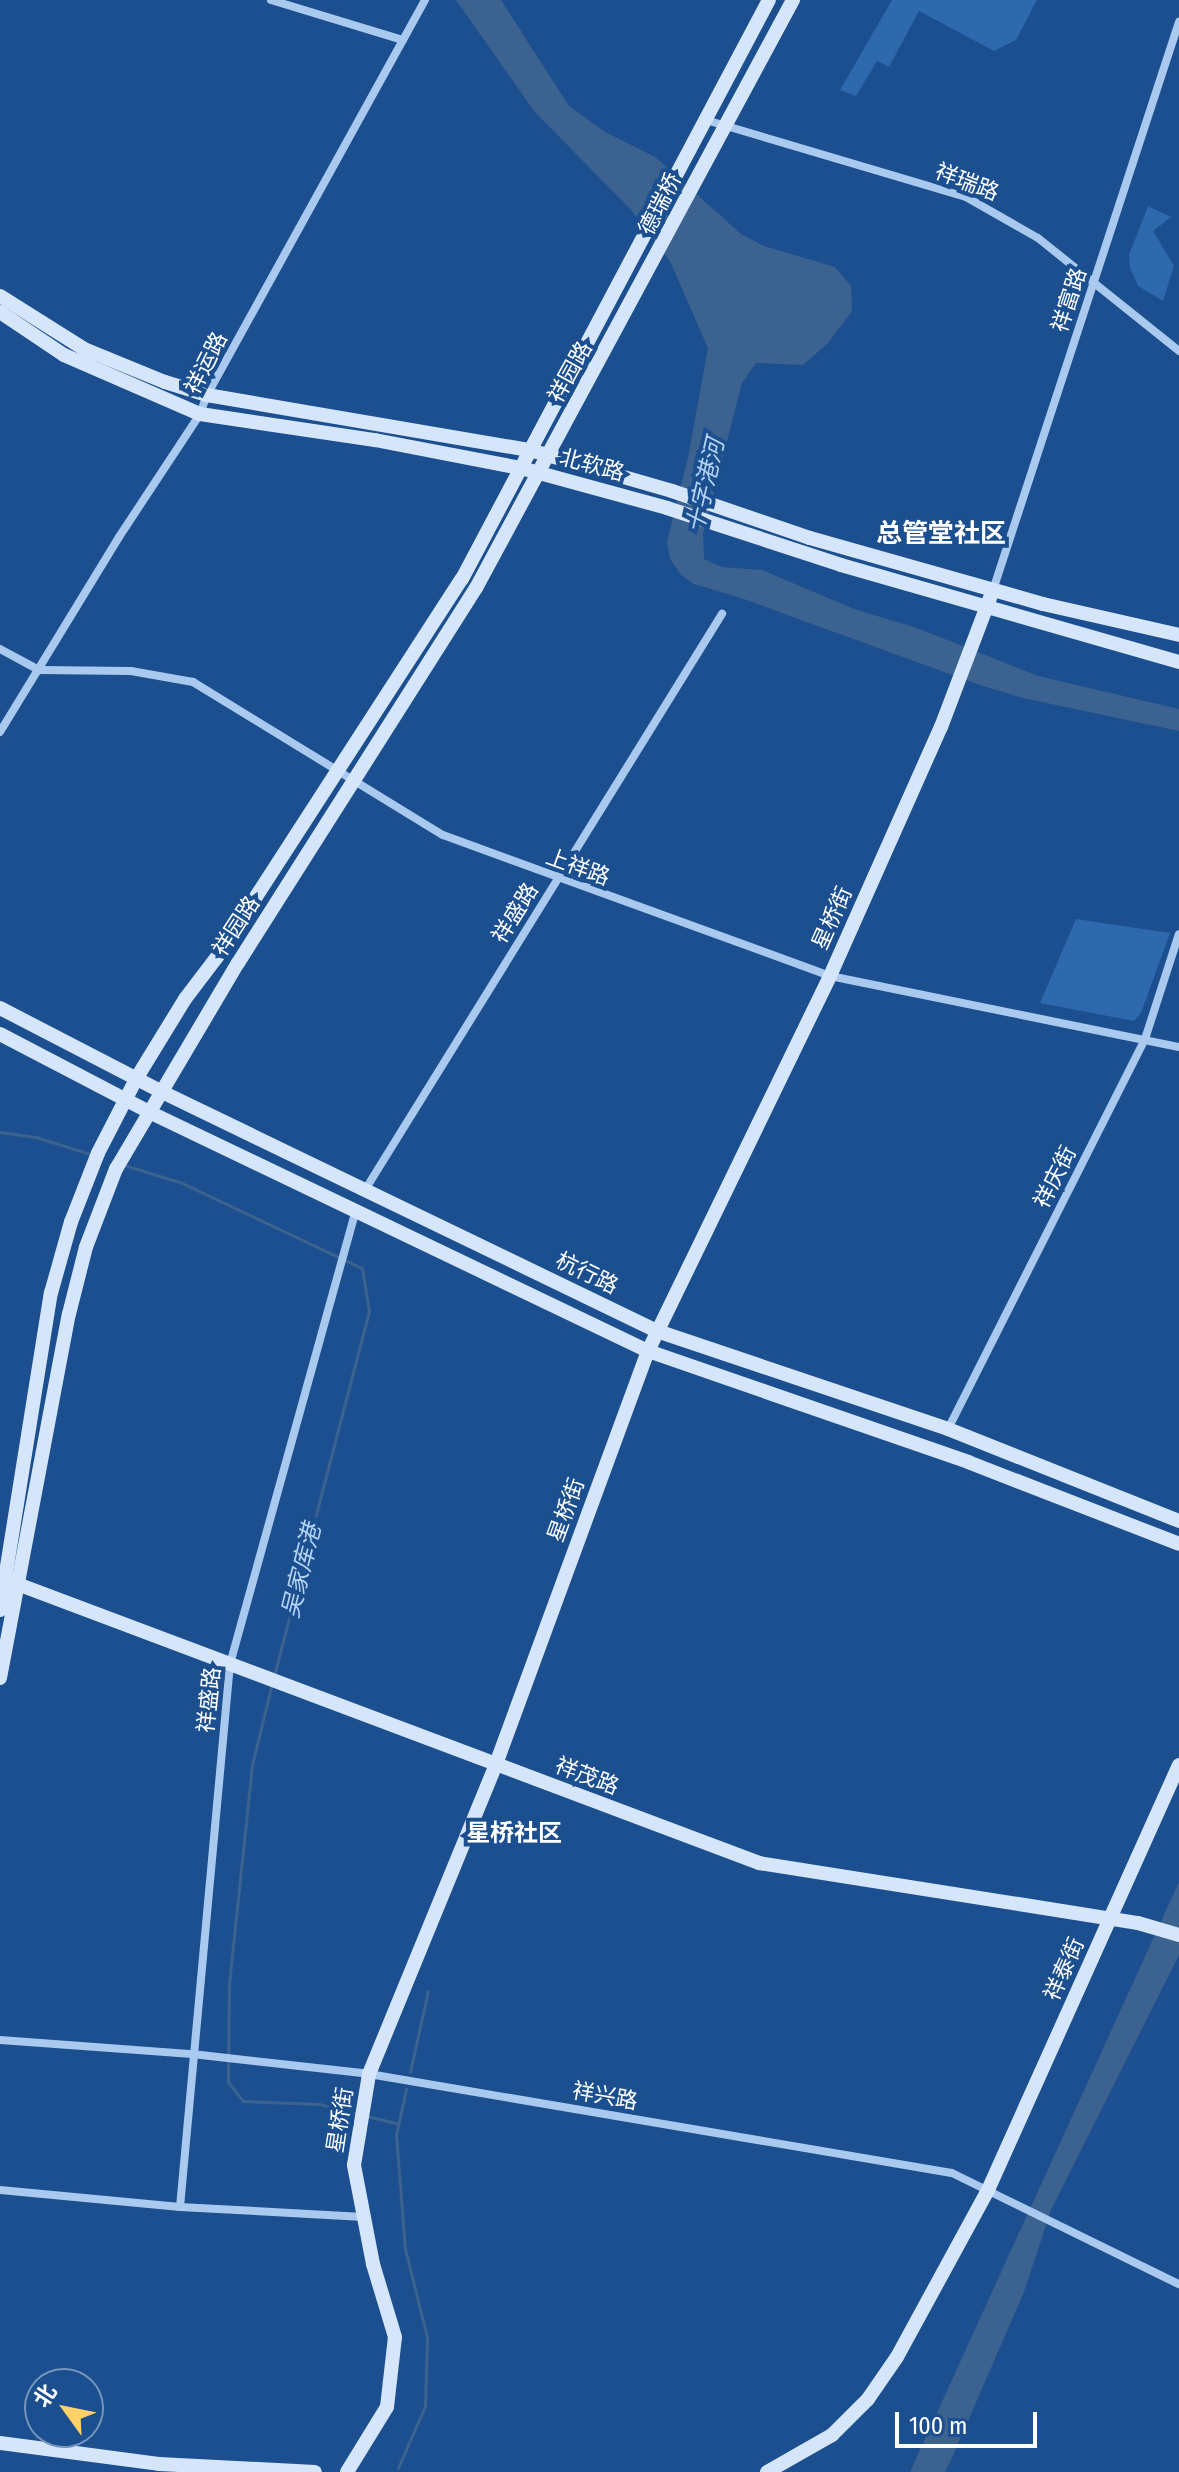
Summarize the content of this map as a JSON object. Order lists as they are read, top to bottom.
{
  "streets": {
    "street": [
      "祥瑞路",
      "德瑞桥",
      "祥富路",
      "祥运路",
      "祥园路",
      "北软路",
      "上祥路",
      "祥盛路",
      "星桥街",
      "祥庆街",
      "杭行路",
      "祥茂路",
      "祥泰街",
      "祥兴路"
    ]
  },
  "crossings": [
    ["祥瑞路", "德瑞桥"],
    ["祥瑞路", "祥富路"],
    ["德瑞桥", "祥园路"],
    ["祥富路", "北软路"],
    ["祥富路", "星桥街"],
    ["祥运路", "北软路"],
    ["祥运路", "上祥路"],
    ["祥园路", "北软路"],
    ["祥园路", "上祥路"],
    ["祥园路", "杭行路"],
    ["祥园路", "祥茂路"],
    ["北软路", "星桥街"],
    ["上祥路", "祥盛路"],
    ["上祥路", "星桥街"],
    ["上祥路", "祥庆街"],
    ["祥盛路", "杭行路"],
    ["祥盛路", "祥茂路"],
    ["祥盛路", "祥兴路"],
    ["星桥街", "杭行路"],
    ["星桥街", "祥茂路"],
    ["星桥街", "祥兴路"],
    ["祥庆街", "杭行路"],
    ["祥茂路", "祥泰街"],
    ["祥泰街", "祥兴路"]
  ],
  "districts": ["总管堂社区", "星桥社区"],
  "water": ["十字港河", "吴家库港"],
  "scale_bar": "100 m",
  "north": "top left"
}
